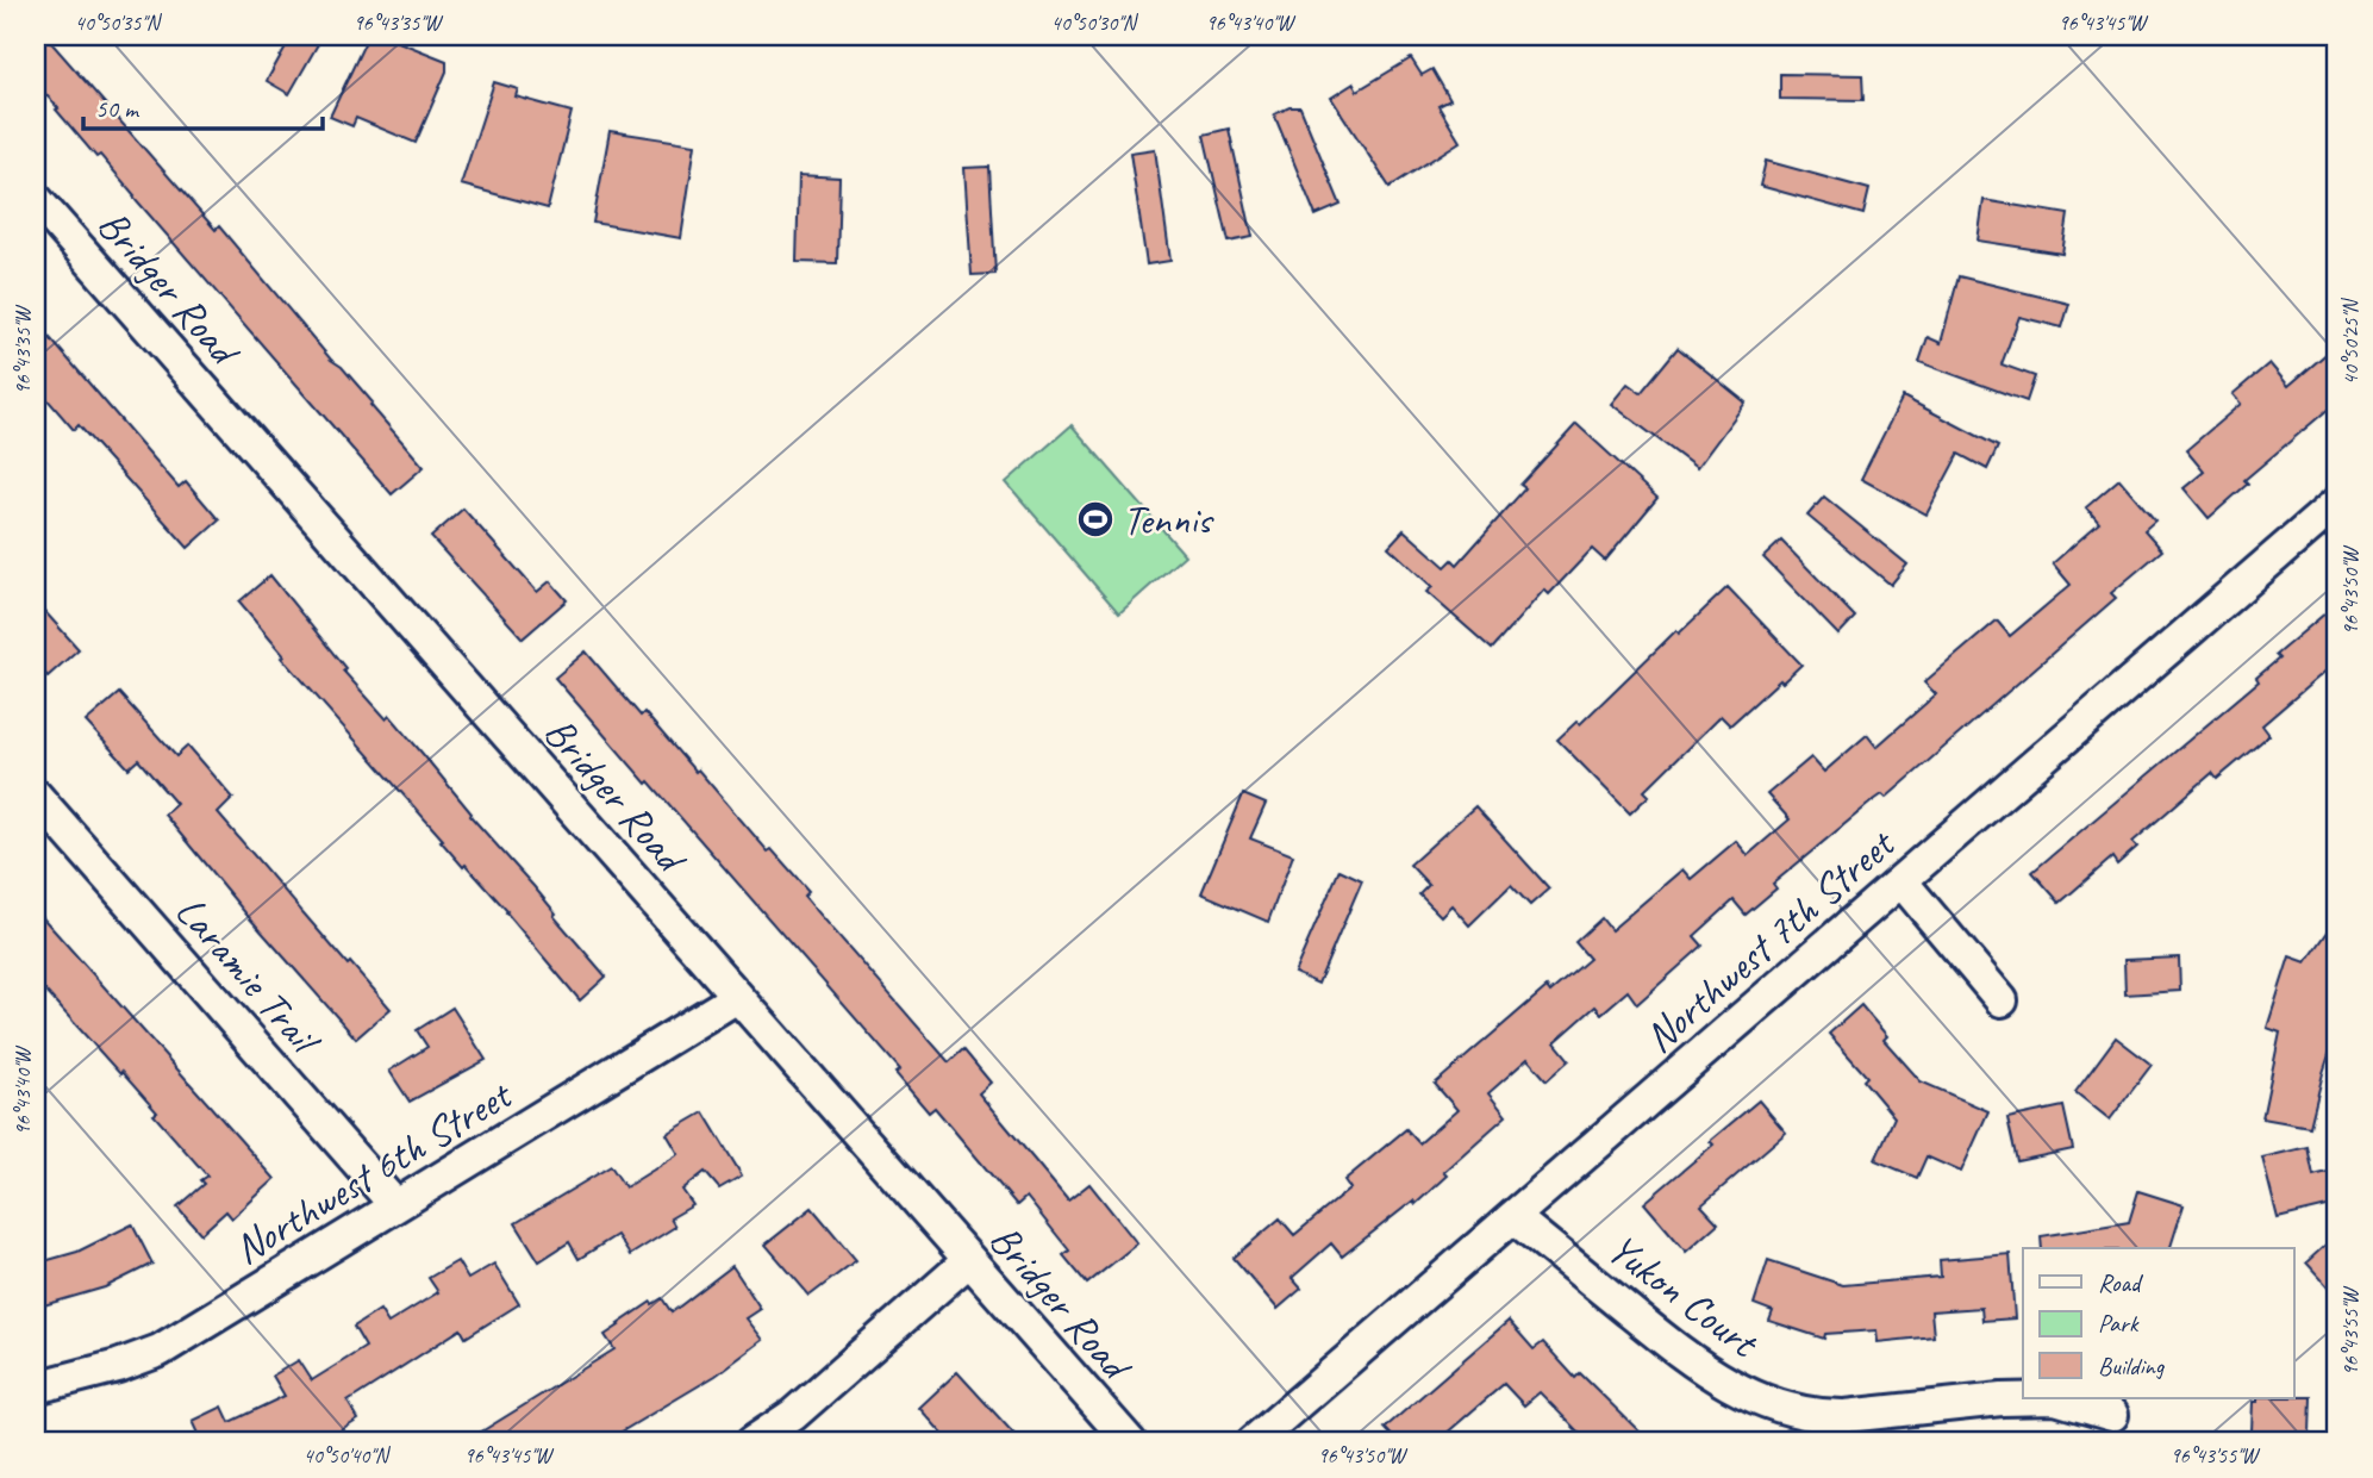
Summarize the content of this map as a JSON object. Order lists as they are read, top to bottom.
{
  "streets": {
    "street": [
      "Bridger Road",
      "Northwest 7th Street",
      "Laramie Trail",
      "Northwest 6th Street",
      "Yukon Court"
    ]
  },
  "crossings": [
    ["Bridger Road", "Northwest 6th Street"],
    ["Northwest 7th Street", "Yukon Court"],
    ["Laramie Trail", "Northwest 6th Street"]
  ],
  "places": {
    "sports": ["Tennis"]
  },
  "legend": ["Road", "Park", "Building"],
  "scale_bar": "50 m",
  "coordinates": [
    "40°50'35\"N",
    "96°43'35\"W",
    "40°50'30\"N",
    "96°43'40\"W",
    "96°43'45\"W",
    "40°50'25\"N",
    "96°43'50\"W",
    "96°43'55\"W",
    "40°50'40\"N"
  ]
}
